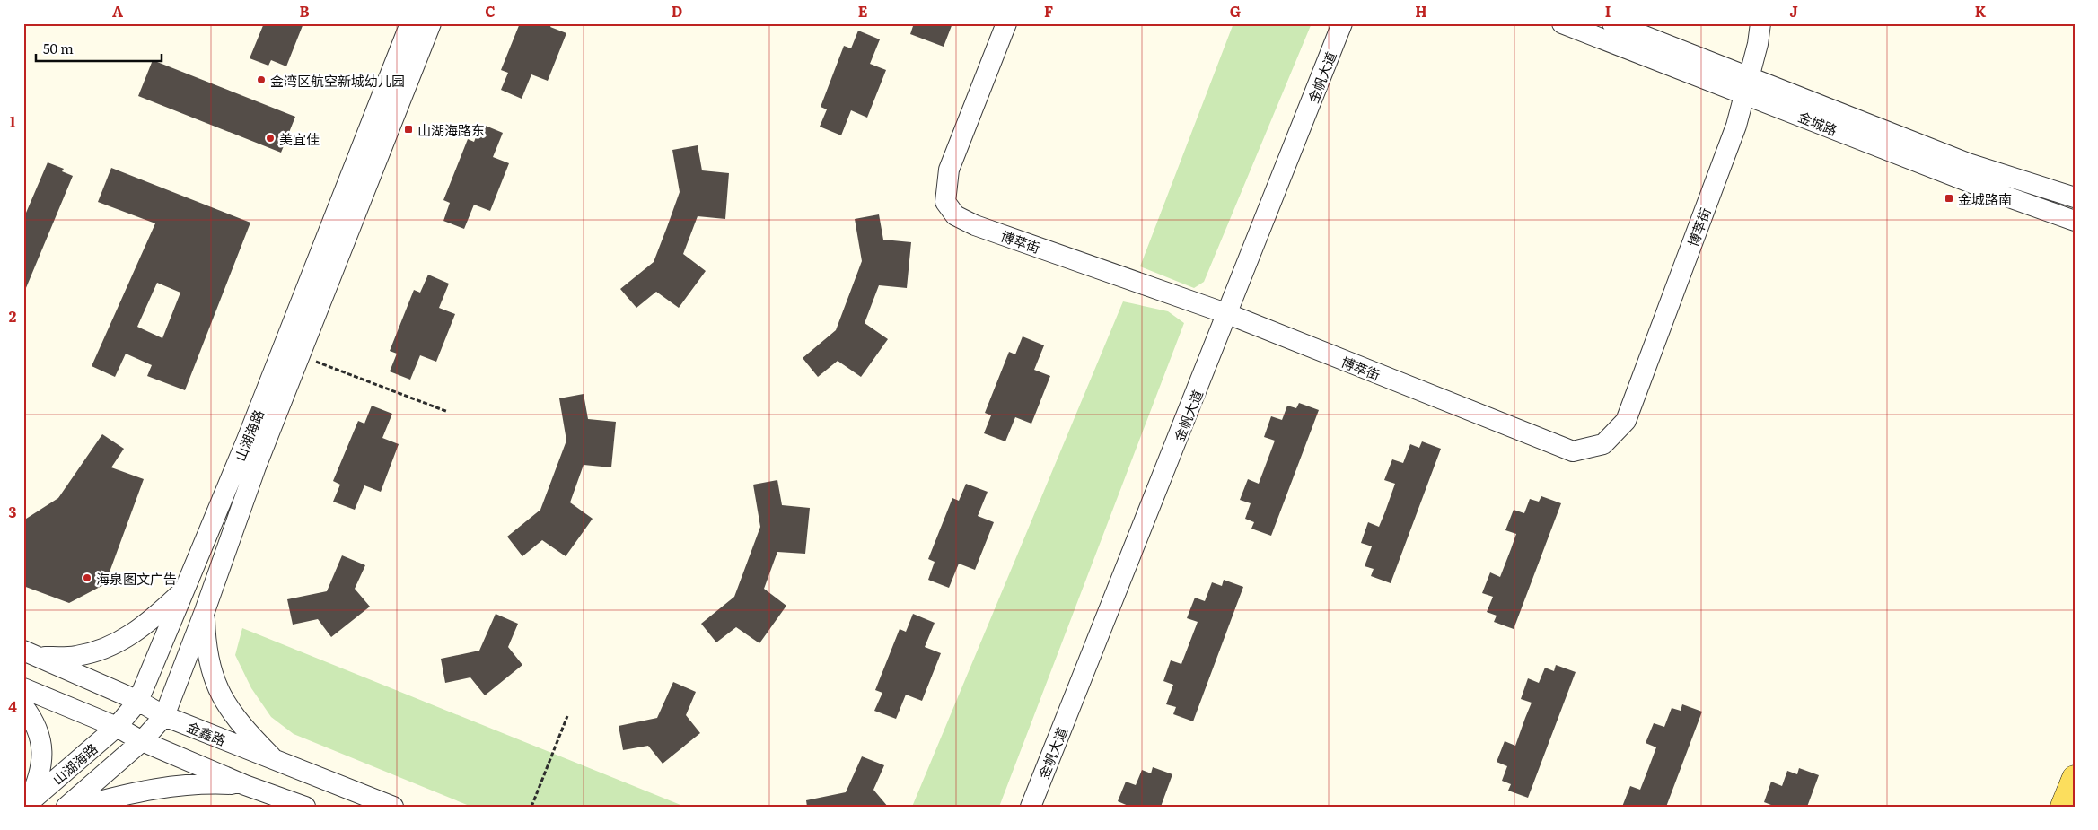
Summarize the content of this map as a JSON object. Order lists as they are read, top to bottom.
{
  "streets": {
    "street": [
      "金帆大道",
      "金城路",
      "博萃街",
      "山湖海路",
      "金鑫路"
    ]
  },
  "crossings": [
    ["金帆大道", "博萃街"],
    ["金城路", "博萃街"],
    ["山湖海路", "金鑫路"]
  ],
  "places": {
    "other": ["金湾区航空新城幼儿园", "美宜佳", "海泉图文广告"],
    "transit": ["山湖海路东", "金城路南"]
  },
  "scale_bar": "50 m",
  "grid": {
    "columns": [
      "A",
      "B",
      "C",
      "D",
      "E",
      "F",
      "G",
      "H",
      "I",
      "J",
      "K"
    ],
    "rows": [
      "1",
      "2",
      "3",
      "4"
    ]
  }
}
